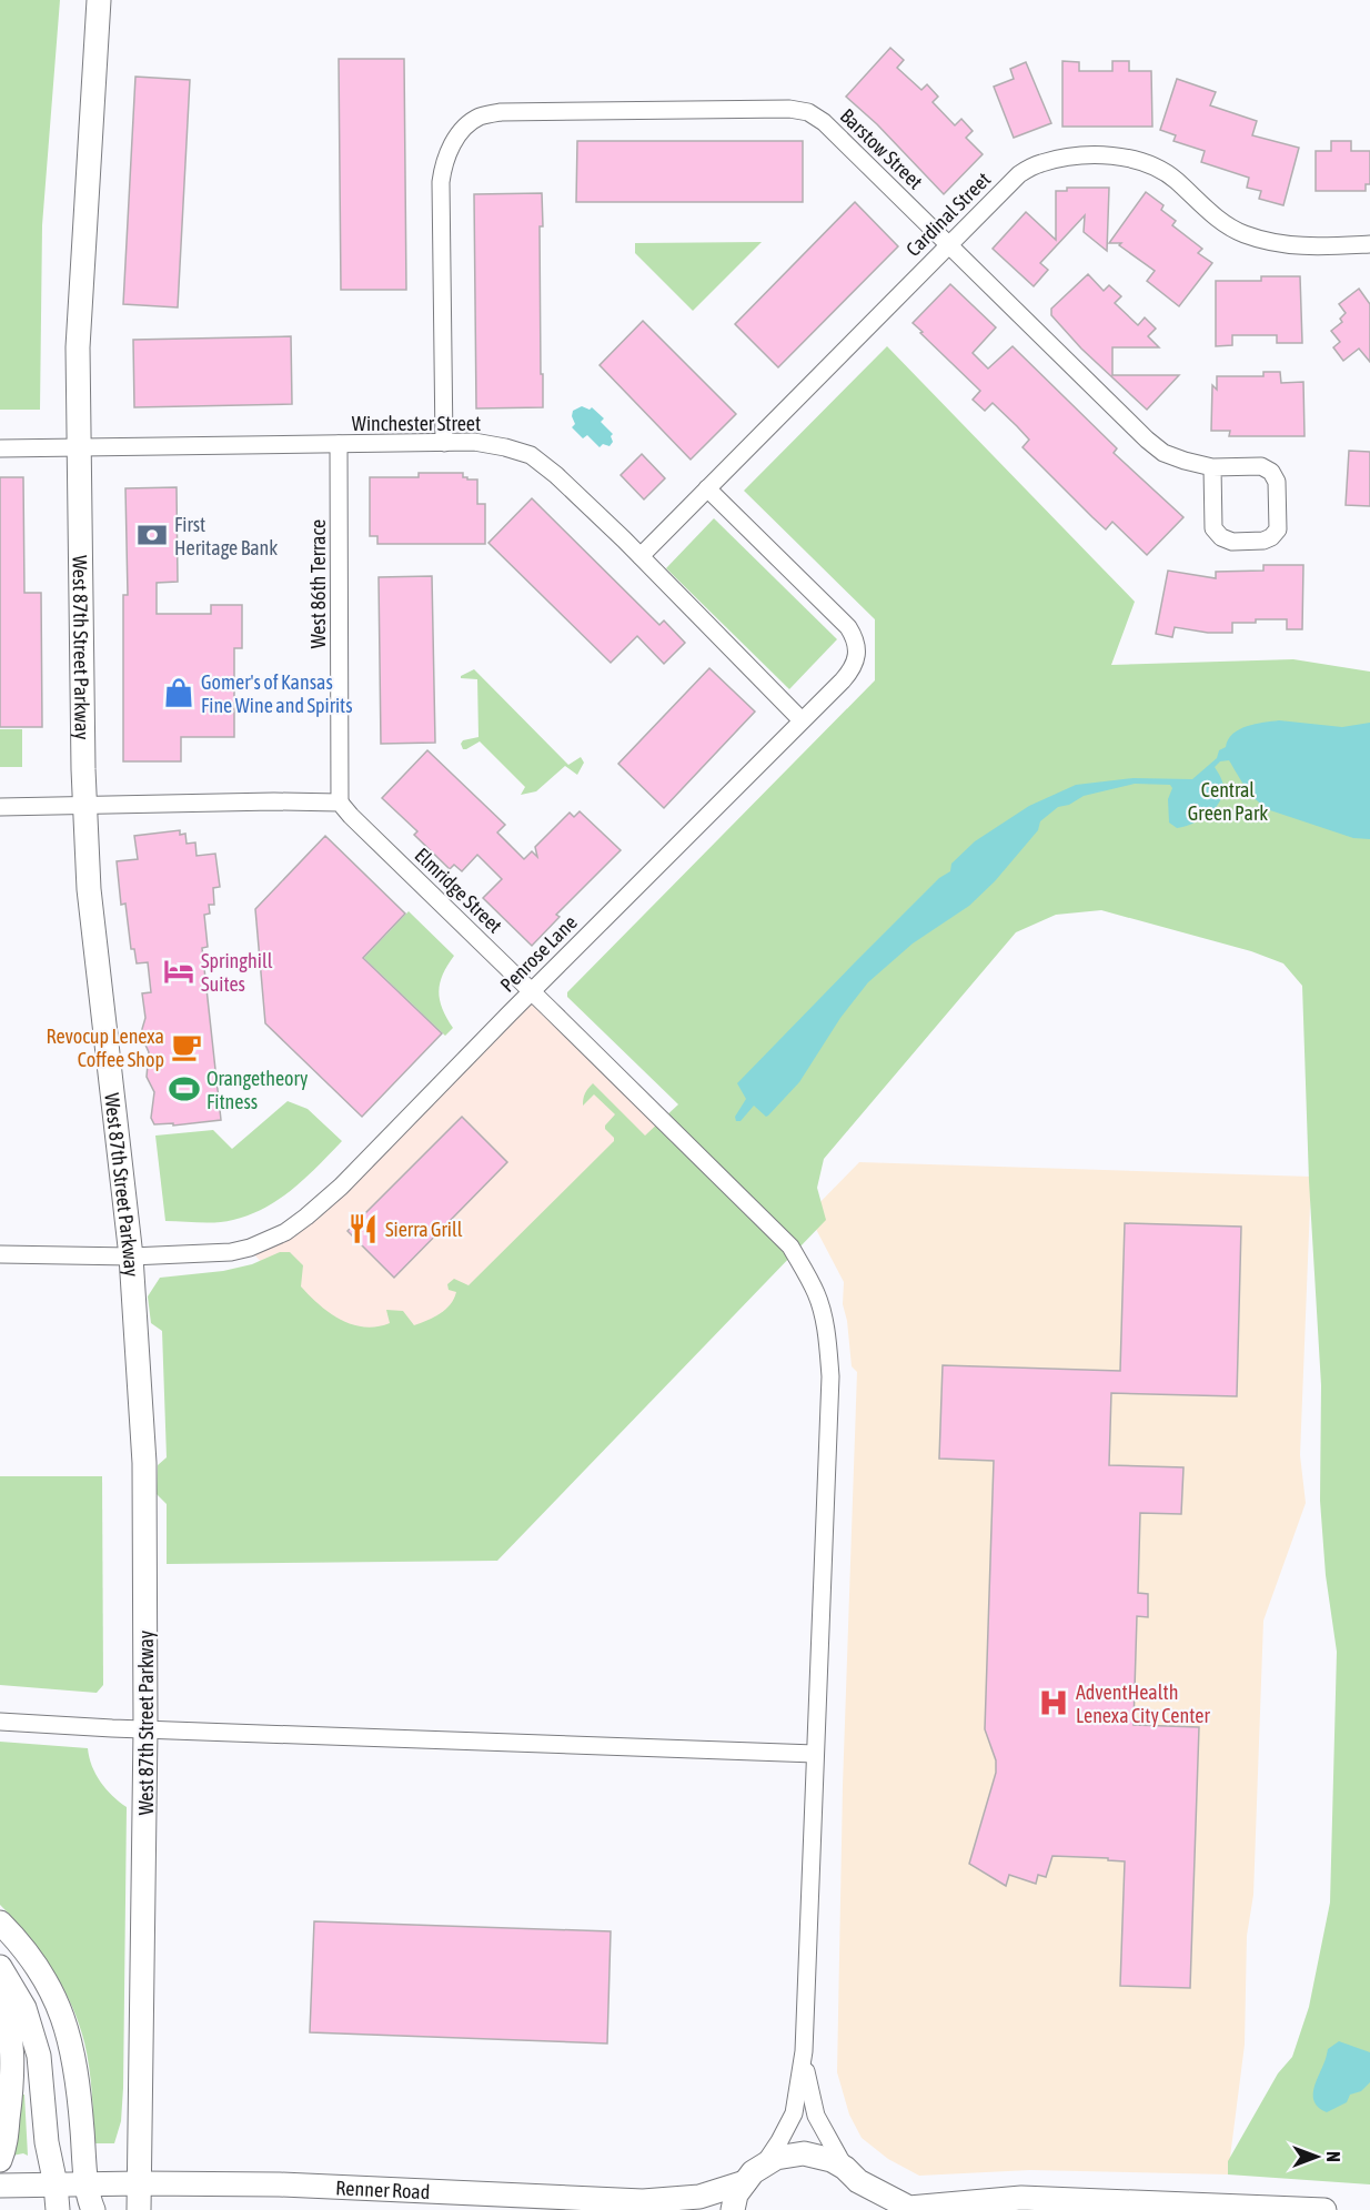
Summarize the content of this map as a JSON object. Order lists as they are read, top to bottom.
{
  "streets": {
    "main road": ["West 87th Street Parkway", "Renner Road"],
    "street": [
      "Barstow Street",
      "Cardinal Street",
      "Winchester Street",
      "West 86th Terrace",
      "Elmridge Street",
      "Penrose Lane"
    ]
  },
  "crossings": [
    ["Barstow Street", "Cardinal Street"],
    ["Barstow Street", "Winchester Street"],
    ["Cardinal Street", "Winchester Street"],
    ["Cardinal Street", "Penrose Lane"],
    ["Winchester Street", "West 86th Terrace"],
    ["Winchester Street", "West 87th Street Parkway"],
    ["Winchester Street", "Penrose Lane"],
    ["West 86th Terrace", "Elmridge Street"],
    ["West 87th Street Parkway", "Penrose Lane"],
    ["West 87th Street Parkway", "Renner Road"],
    ["Elmridge Street", "Penrose Lane"]
  ],
  "parks": ["Central Green Park"],
  "places": {
    "bank": ["First Heritage Bank"],
    "shop": ["Gomer's of Kansas Fine Wine and Spirits"],
    "hotel": ["Springhill Suites"],
    "cafe": ["Revocup Lenexa Coffee Shop"],
    "sports": ["Orangetheory Fitness"],
    "restaurant": ["Sierra Grill"],
    "hospital": ["AdventHealth Lenexa City Center"]
  },
  "north": "right"
}
